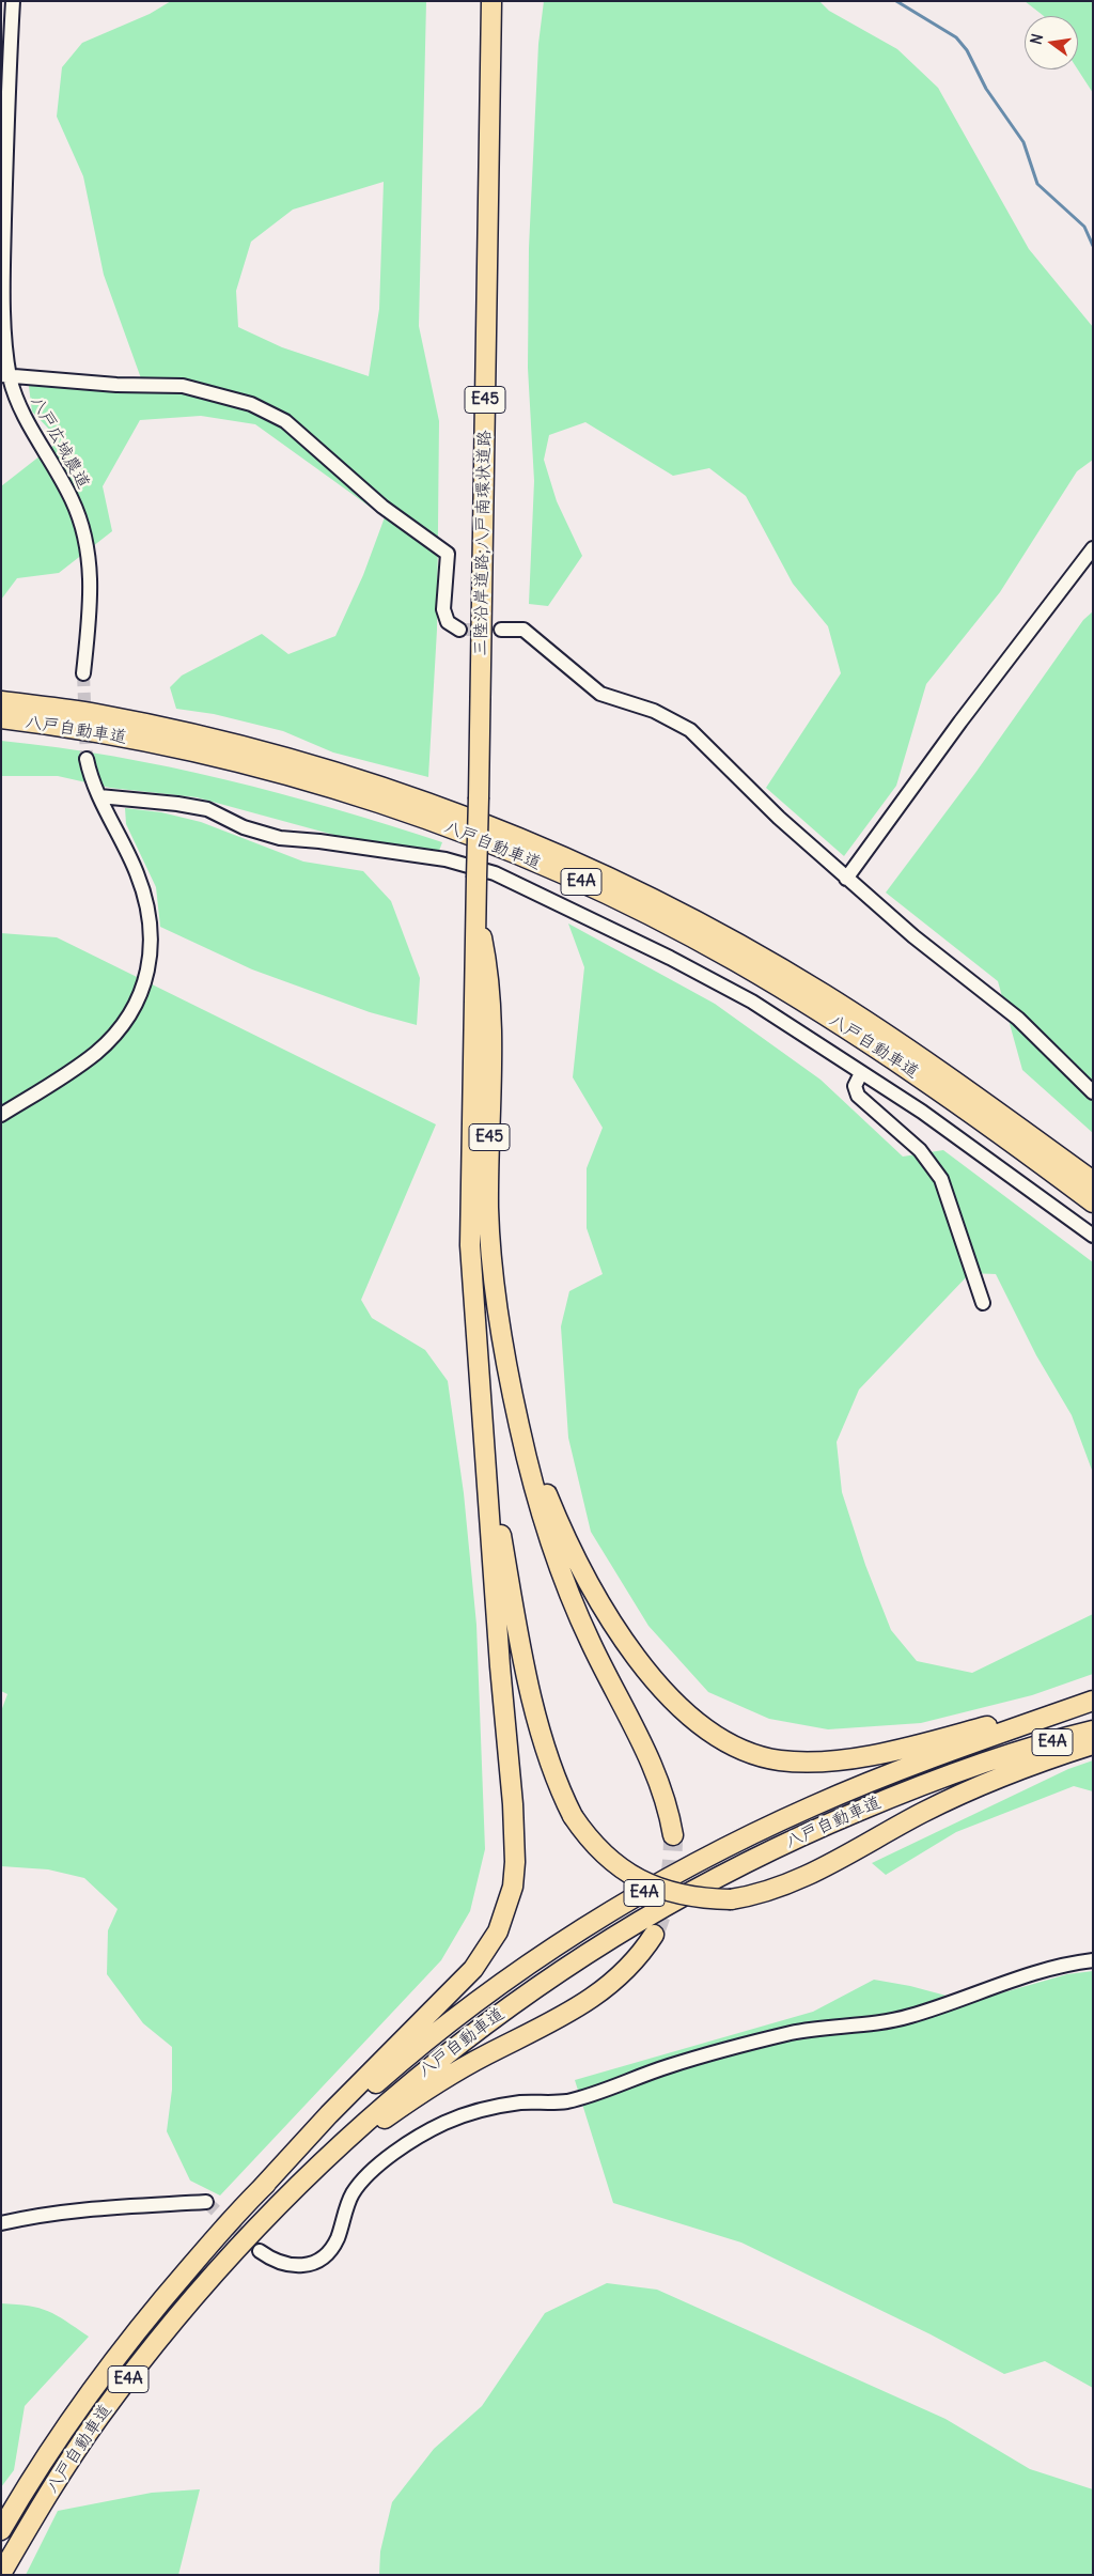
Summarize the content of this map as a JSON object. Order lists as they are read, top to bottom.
{
  "streets": {
    "highway": [
      "E45",
      "三陸沿岸道路;八戸南環状道路",
      "八戸自動車道",
      "E4A"
    ],
    "street": ["八戸広域農道"]
  },
  "north": "left"
}
